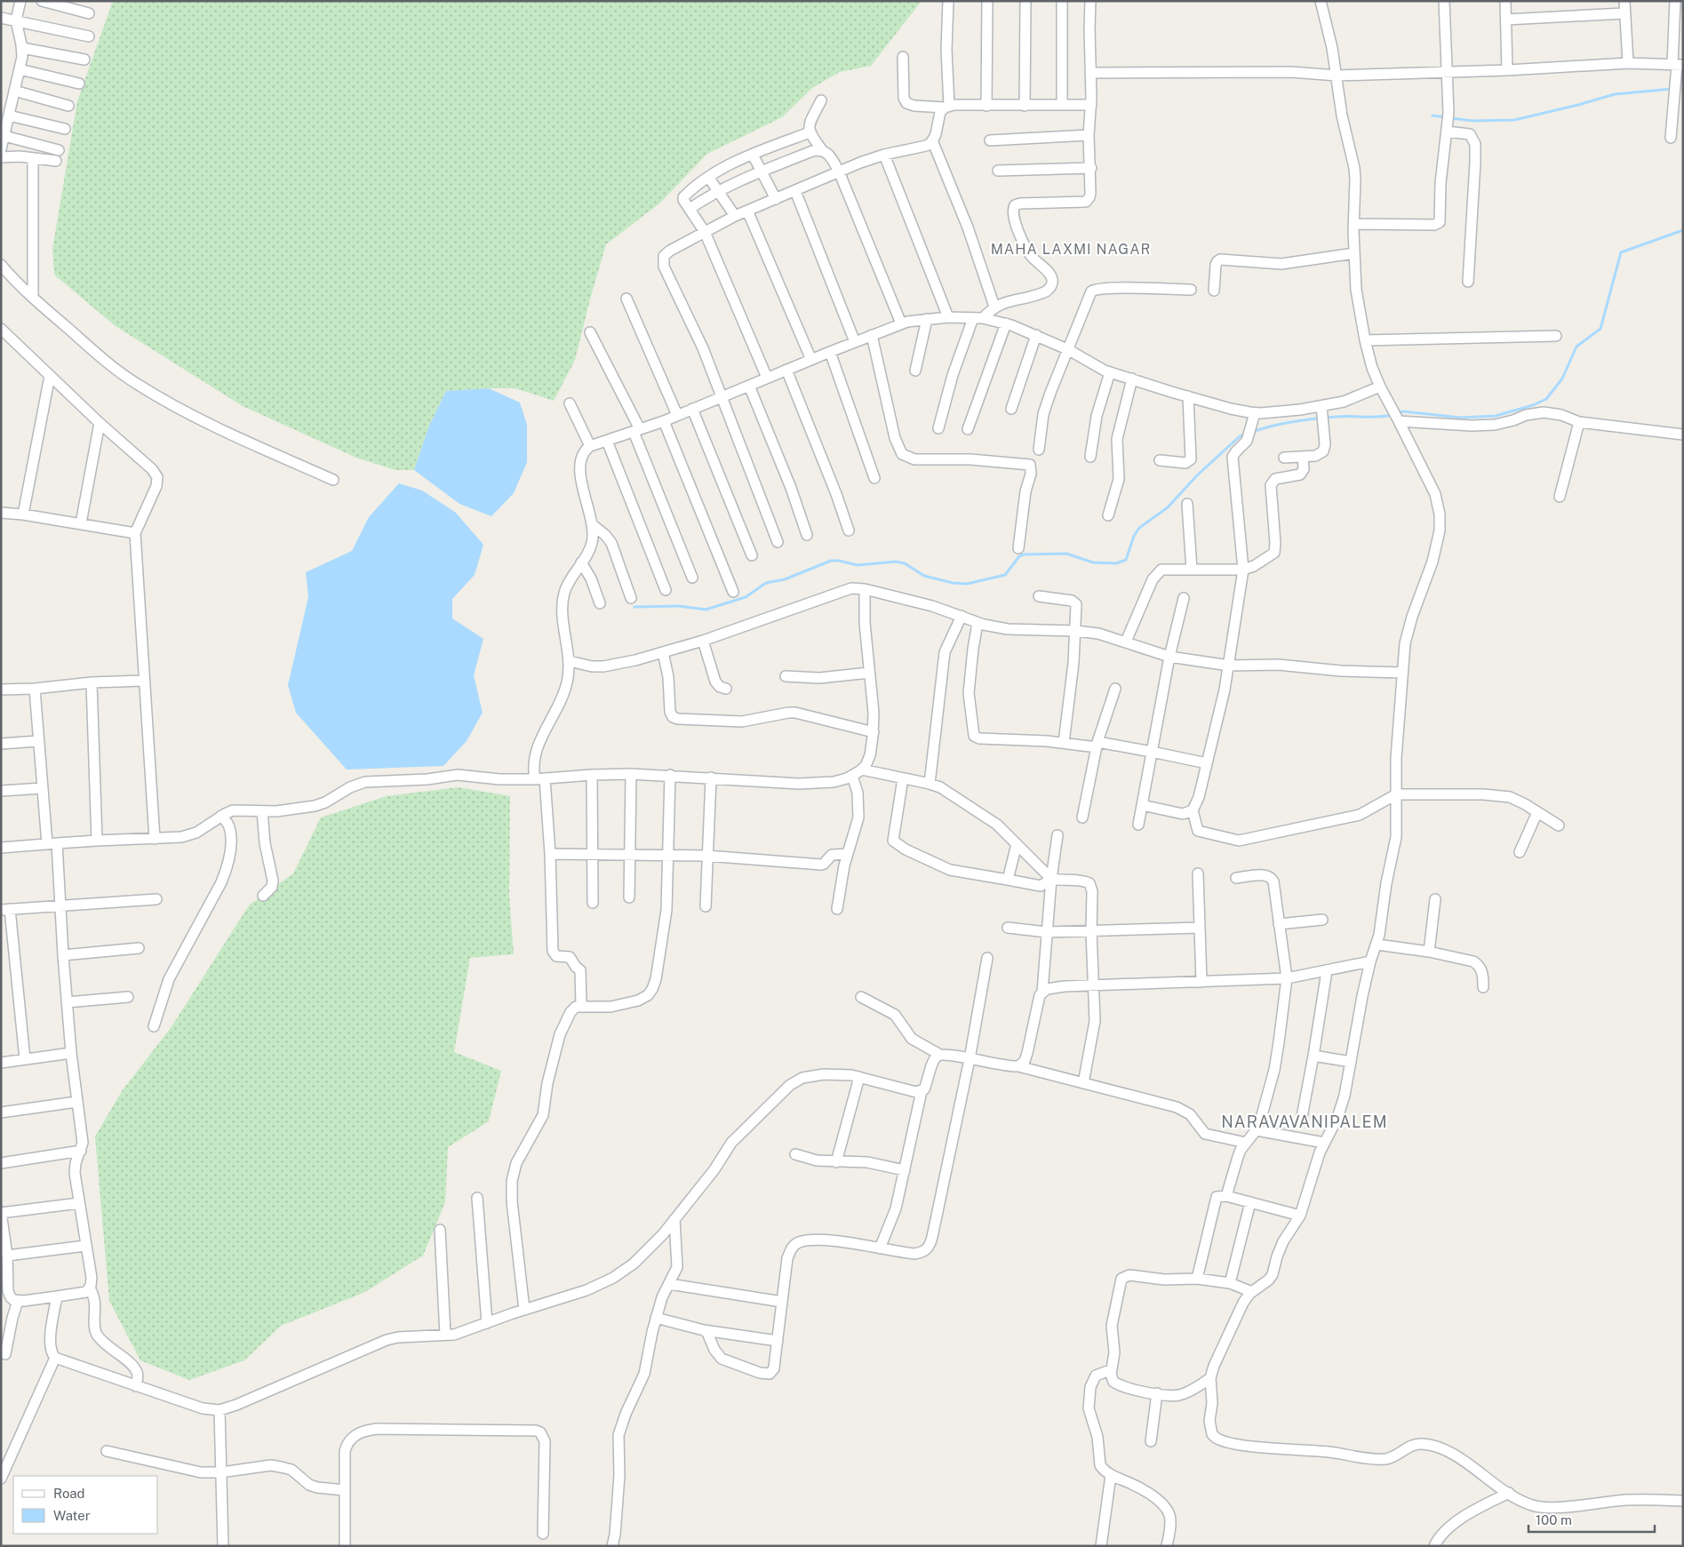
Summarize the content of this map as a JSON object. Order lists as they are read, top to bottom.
{
  "districts": ["MAHA LAXMI NAGAR", "NARAVAVANIPALEM"],
  "legend": ["Road", "Water"],
  "scale_bar": "100 m"
}
